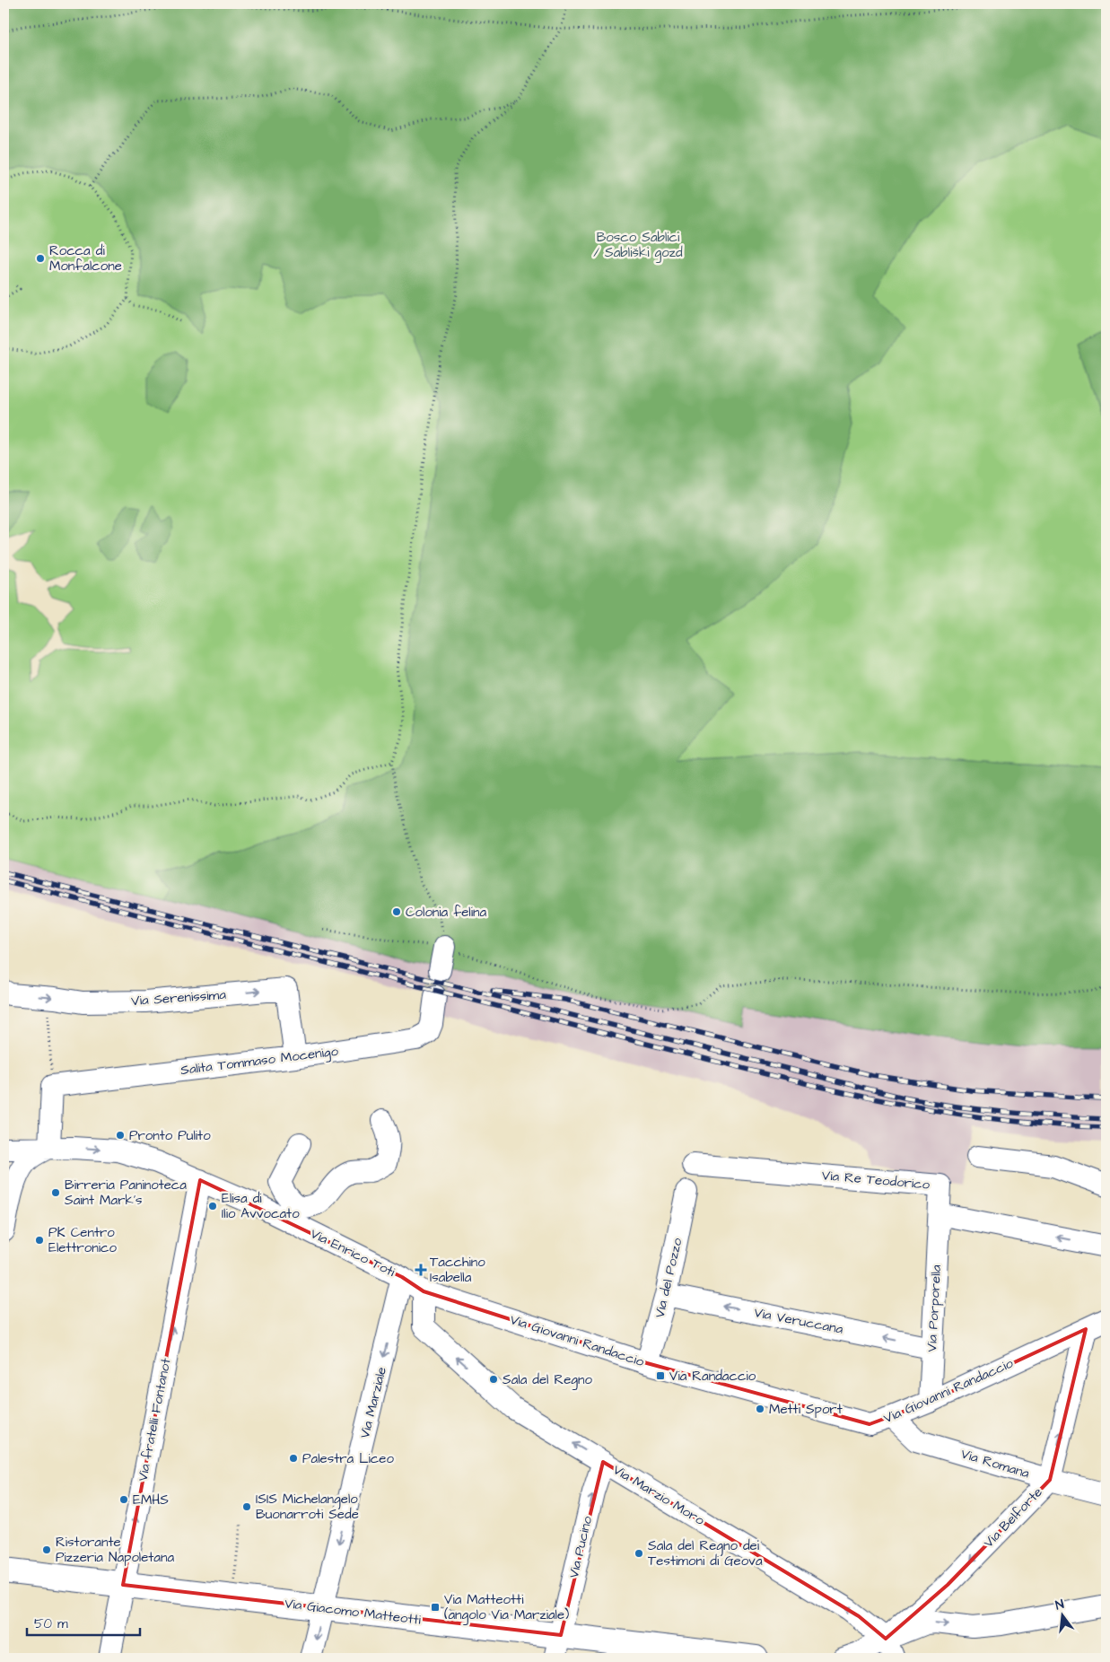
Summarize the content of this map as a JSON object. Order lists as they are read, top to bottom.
{
  "streets": {
    "main road": ["Via Giacomo Matteotti"],
    "street": [
      "Via Serenissima",
      "Salita Tommaso Mocenigo",
      "Via Re Teodorico",
      "Via Enrico Toti",
      "Via del Pozzo",
      "Via Porporella",
      "Via Veruccana",
      "Via Giovanni Randaccio",
      "Via Marziale",
      "Via fratelli Fontanot",
      "Via Romana",
      "Via Marzio Moro",
      "Via Belforte",
      "Via Pucino"
    ]
  },
  "crossings": [
    ["Via Serenissima", "Salita Tommaso Mocenigo"],
    ["Via Re Teodorico", "Via Porporella"],
    ["Via Enrico Toti", "Via Giovanni Randaccio"],
    ["Via Enrico Toti", "Via Marziale"],
    ["Via Enrico Toti", "Via fratelli Fontanot"],
    ["Via del Pozzo", "Via Veruccana"],
    ["Via del Pozzo", "Via Giovanni Randaccio"],
    ["Via Porporella", "Via Veruccana"],
    ["Via Porporella", "Via Giovanni Randaccio"],
    ["Via Giovanni Randaccio", "Via Marziale"],
    ["Via Giovanni Randaccio", "Via Romana"],
    ["Via Giovanni Randaccio", "Via Belforte"],
    ["Via Marziale", "Via Giacomo Matteotti"],
    ["Via fratelli Fontanot", "Via Giacomo Matteotti"],
    ["Via Romana", "Via Belforte"],
    ["Via Marzio Moro", "Via Belforte"],
    ["Via Marzio Moro", "Via Pucino"],
    ["Via Pucino", "Via Giacomo Matteotti"]
  ],
  "one_way": [
    "Via Serenissima",
    "Via Enrico Toti",
    "Via Veruccana",
    "Via Marziale",
    "Via fratelli Fontanot",
    "Via Marzio Moro",
    "Via Pucino"
  ],
  "parks": ["Bosco Sablici / Sabliški gozd"],
  "places": {
    "other": [
      "Rocca di Monfalcone",
      "Colonia felina",
      "Pronto Pulito",
      "Birreria Paninoteca Saint Mark's",
      "Elisa di Ilio Avvocato",
      "PK Centro Elettronico",
      "Sala del Regno",
      "Metti Sport",
      "Palestra Liceo",
      "EMHS",
      "ISIS Michelangelo Buonarroti Sede",
      "Ristorante Pizzeria Napoletana",
      "Sala del Regno dei Testimoni di Geova"
    ],
    "health": ["Tacchino Isabella"],
    "transit": ["Via Randaccio", "Via Matteotti (angolo Via Marziale)"]
  },
  "scale_bar": "50 m",
  "north": "top"
}
